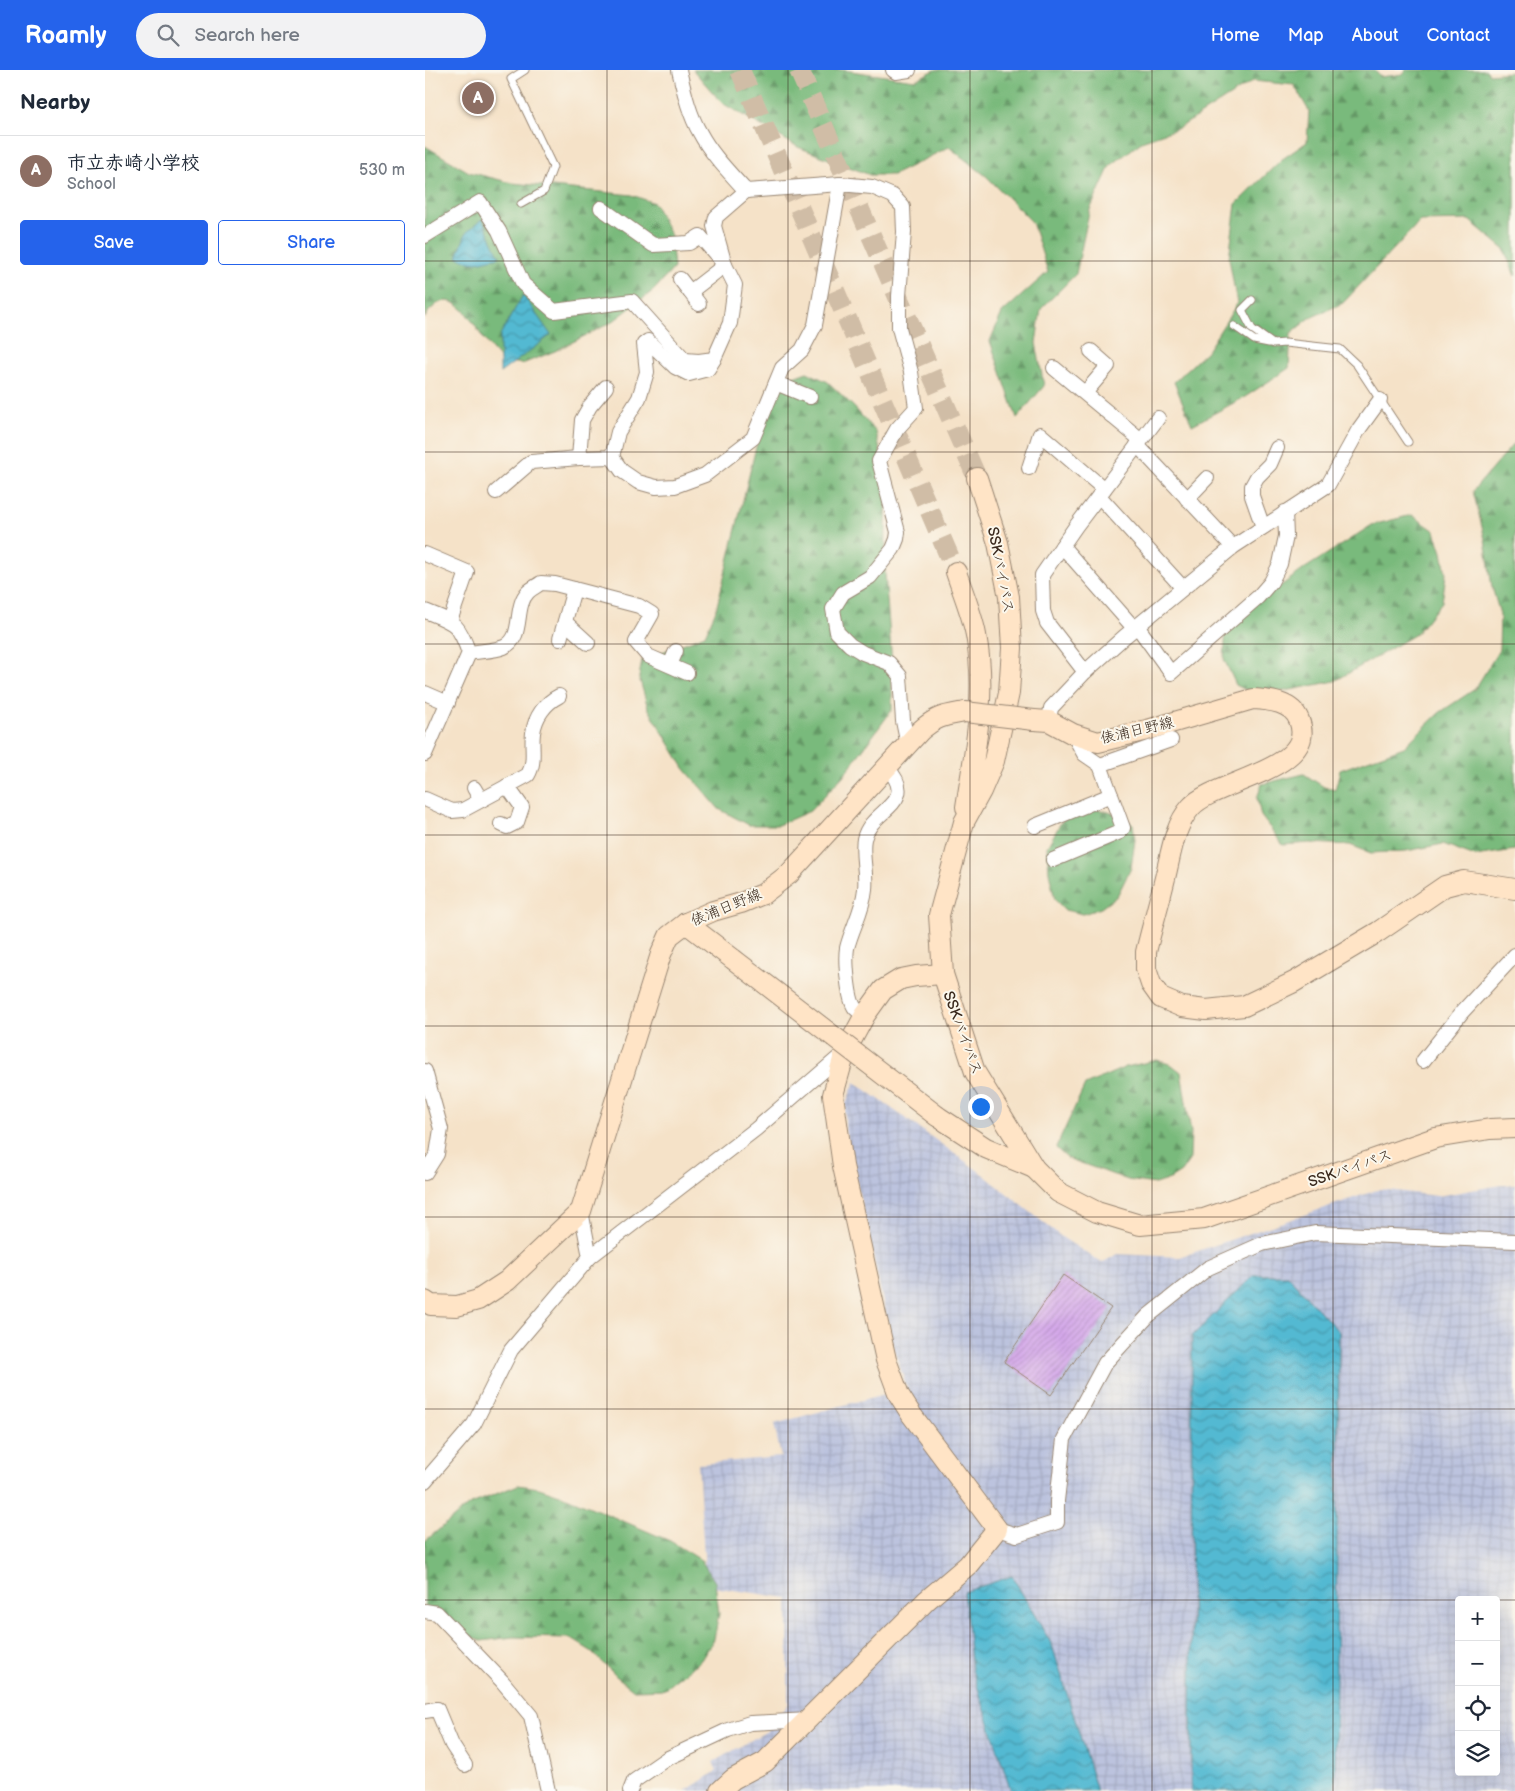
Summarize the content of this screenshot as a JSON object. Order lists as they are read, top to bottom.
{
  "streets": {
    "street": ["SSKバイパス", "俵浦日野線"]
  },
  "page": {
    "header": "Roamly",
    "search": "Search here",
    "nav": [
      "Home",
      "Map",
      "About",
      "Contact"
    ],
    "heading": "Nearby",
    "pins": "A",
    "list": [
      {
        "mark": "A",
        "name": "市立赤崎小学校",
        "note": "School",
        "value": "530 m"
      }
    ],
    "buttons": ["Save", "Share"],
    "map_buttons": ["+", "−"]
  }
}
